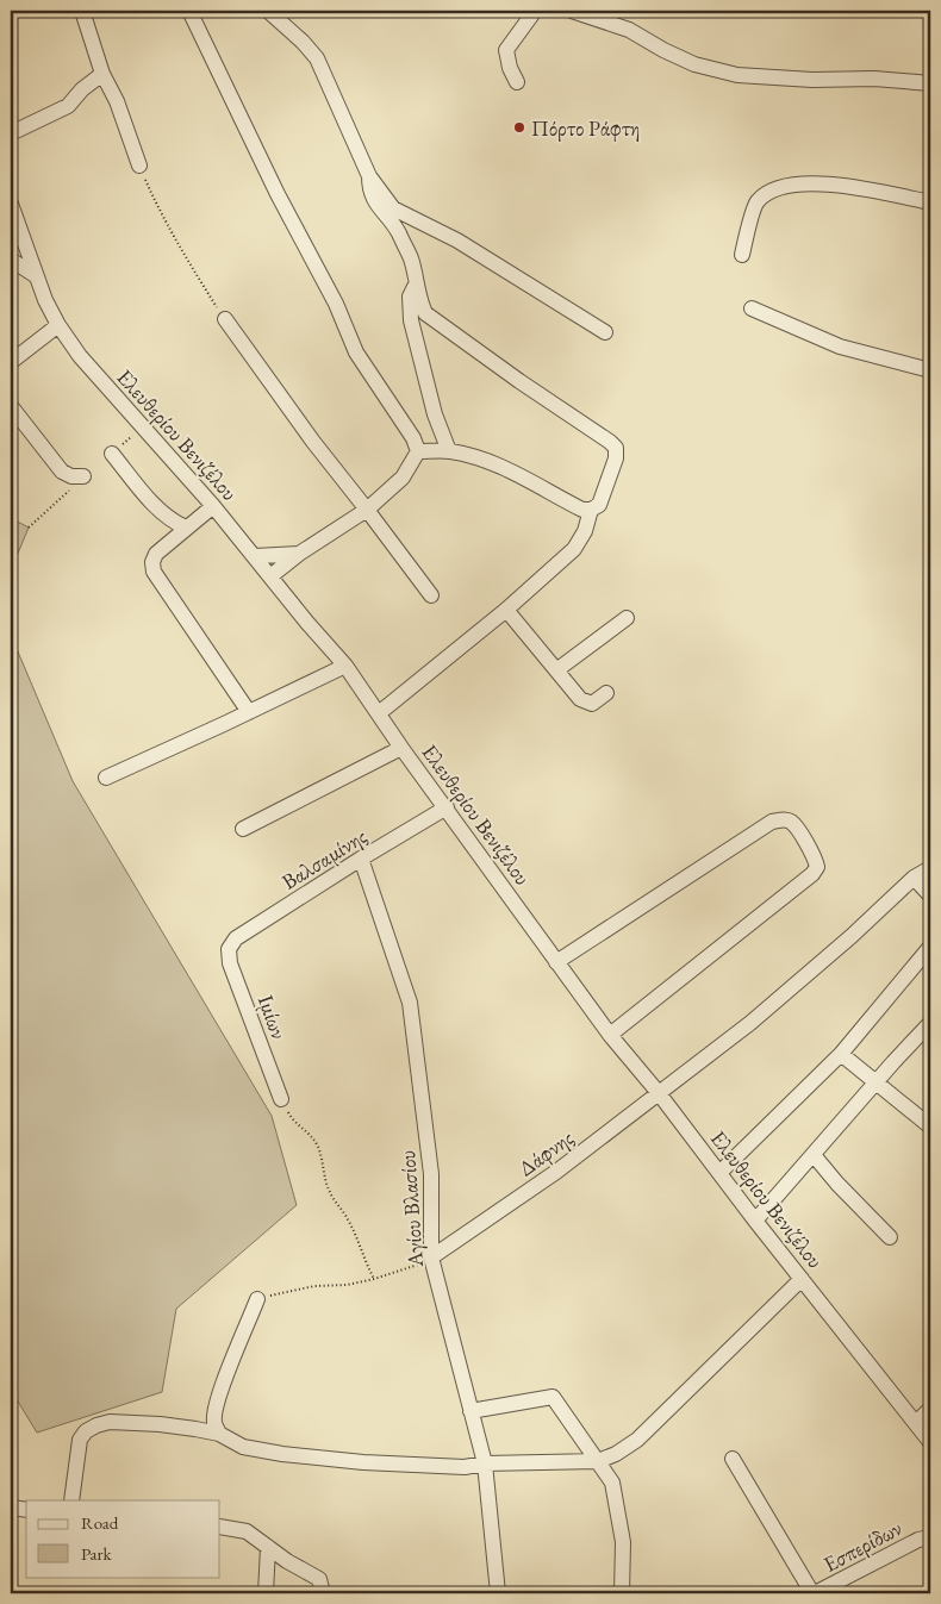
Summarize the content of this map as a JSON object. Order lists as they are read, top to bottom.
{
  "streets": {
    "street": [
      "Ελευθερίου Βενιζέλου",
      "Βαλσαμίνης",
      "Ιμίων",
      "Δάφνης",
      "Αγίου Βλασίου",
      "Εσπερίδων"
    ]
  },
  "crossings": [
    ["Ελευθερίου Βενιζέλου", "Βαλσαμίνης"],
    ["Ελευθερίου Βενιζέλου", "Δάφνης"],
    ["Βαλσαμίνης", "Ιμίων"],
    ["Βαλσαμίνης", "Αγίου Βλασίου"],
    ["Δάφνης", "Αγίου Βλασίου"]
  ],
  "places": ["Πόρτο Ράφτη"],
  "legend": ["Road", "Park"]
}
